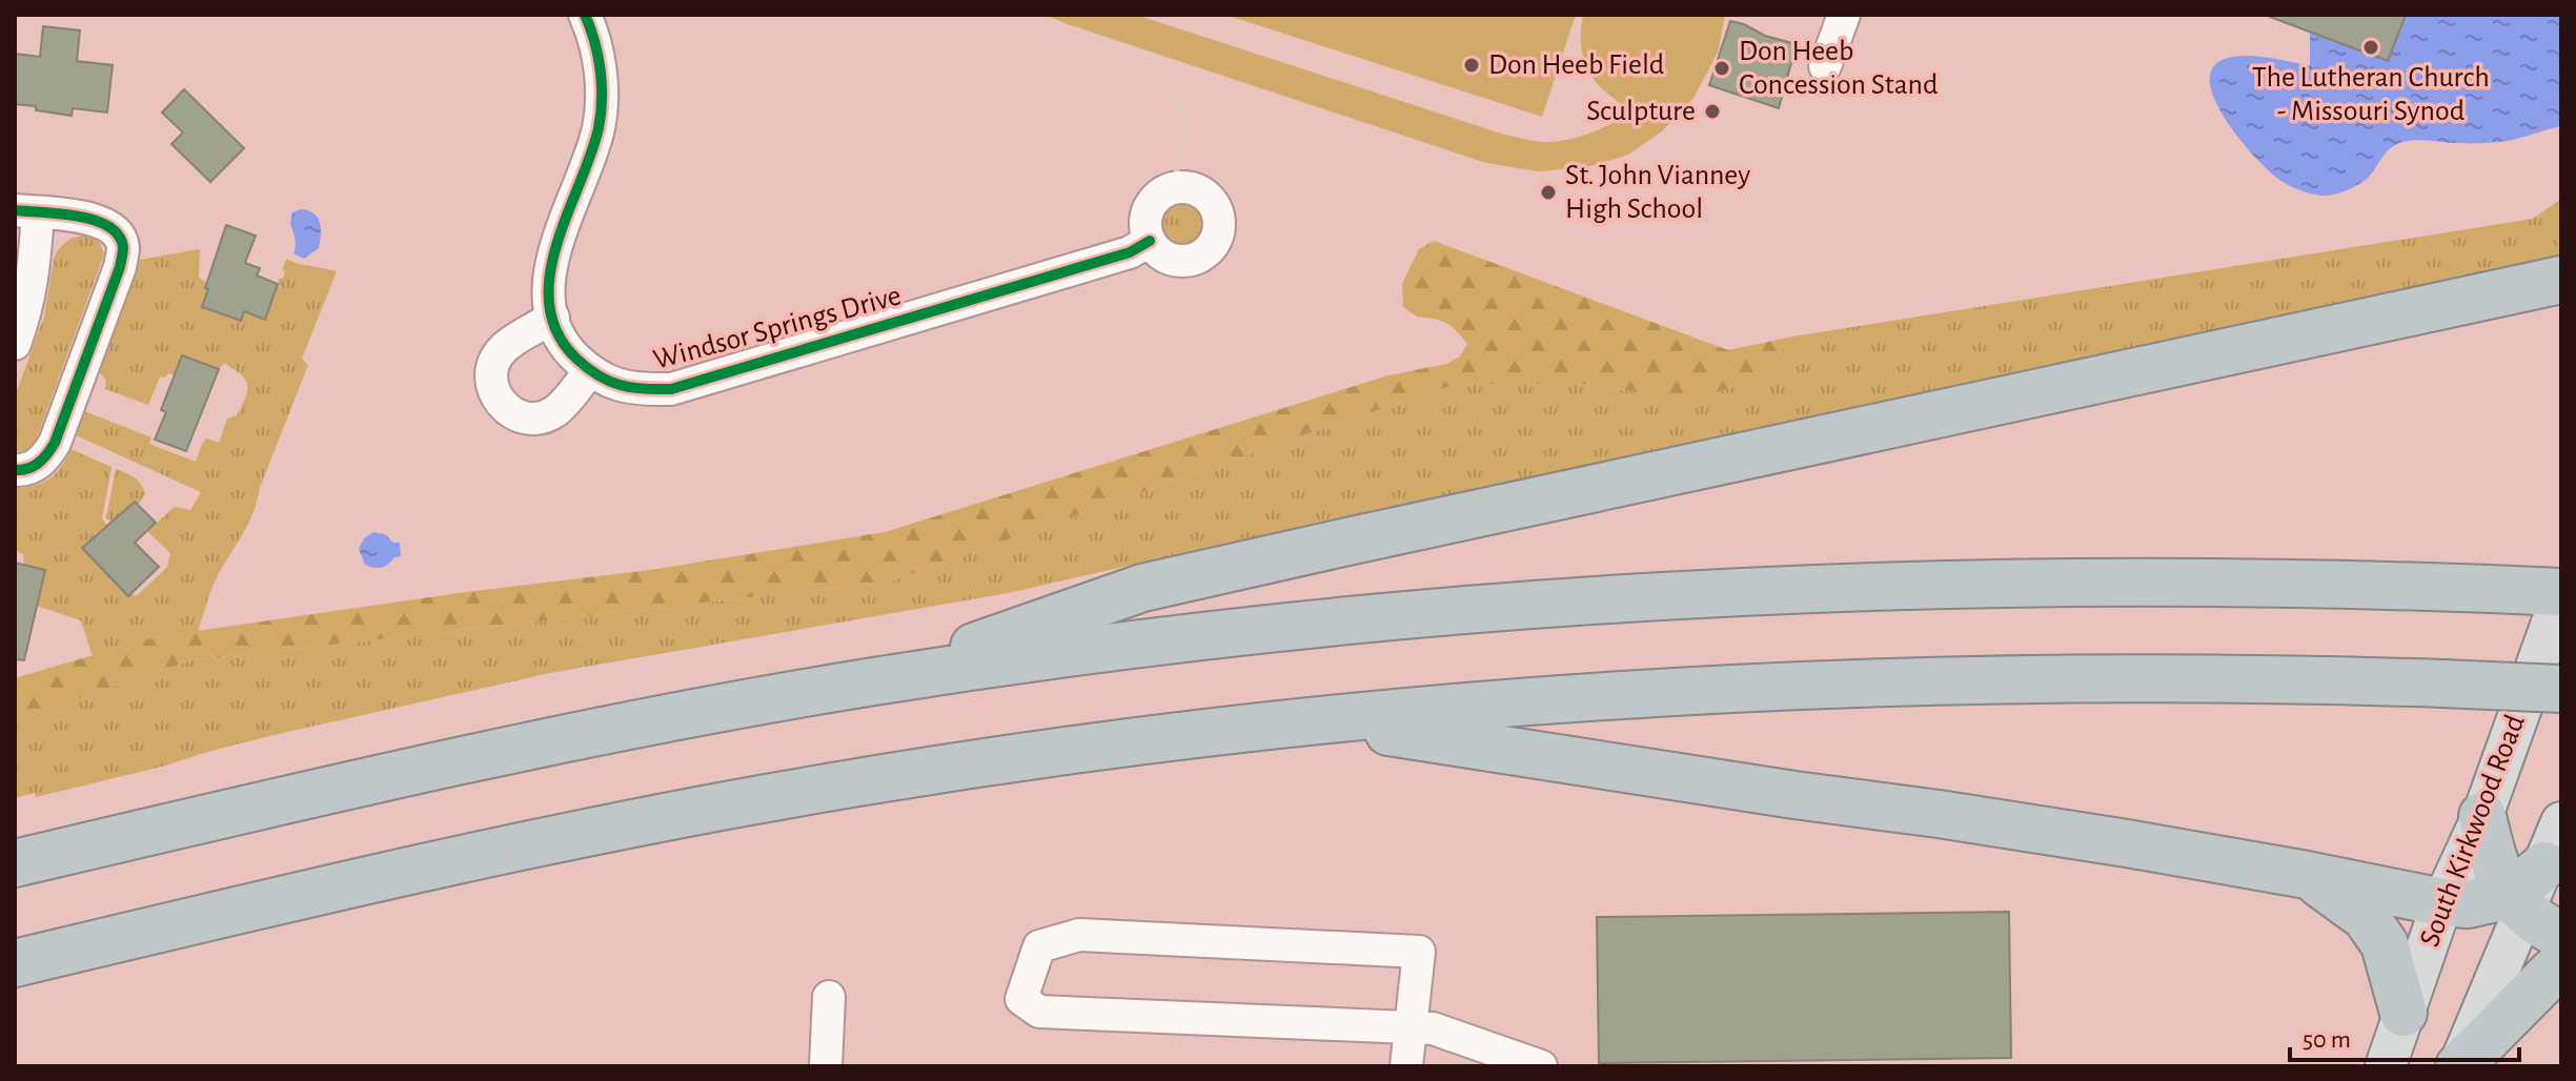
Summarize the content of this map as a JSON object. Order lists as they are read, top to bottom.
{
  "streets": {
    "main road": ["South Kirkwood Road"],
    "street": ["Windsor Springs Drive"]
  },
  "places": [
    "The Lutheran Church - Missouri Synod",
    "Don Heeb Field",
    "Don Heeb Concession Stand",
    "Sculpture",
    "St. John Vianney High School"
  ],
  "scale_bar": "50 m"
}
